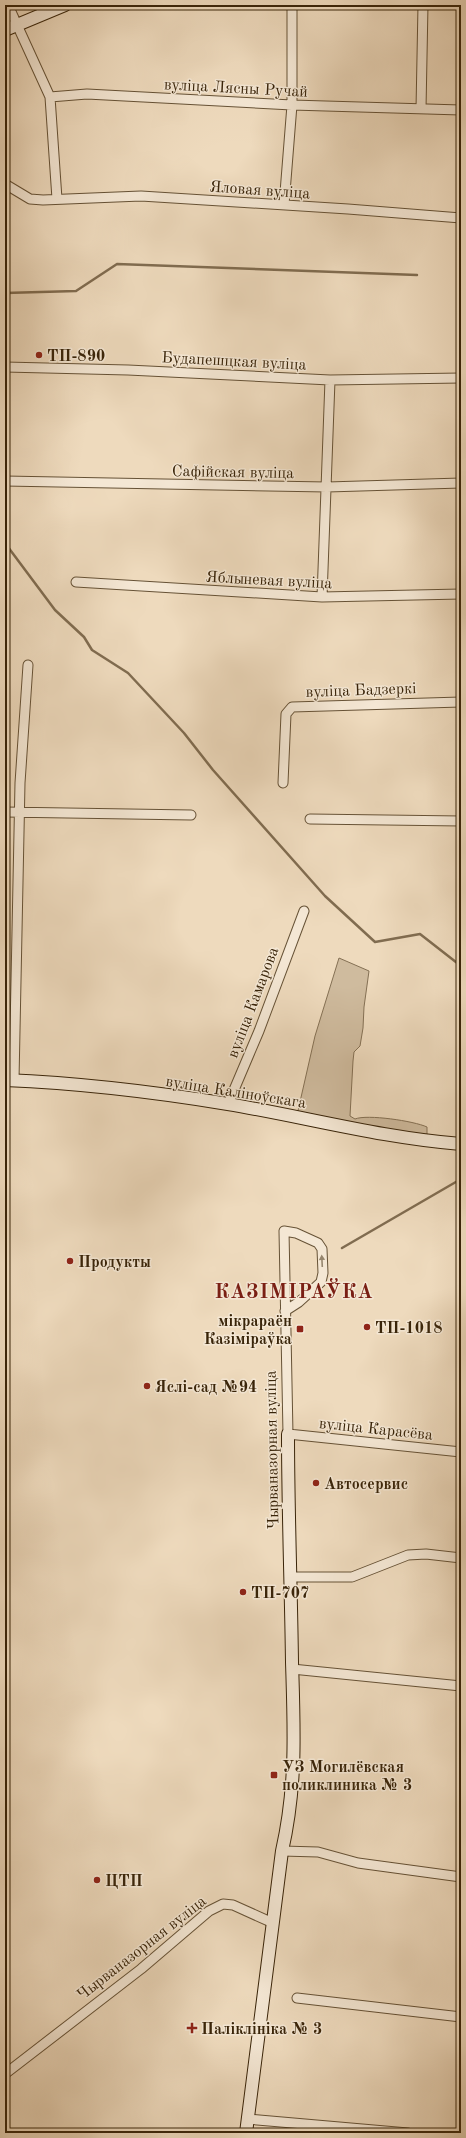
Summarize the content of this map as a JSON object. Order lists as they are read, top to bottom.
{
  "streets": {
    "street": [
      "вуліца Лясны Ручай",
      "Яловая вуліца",
      "Будапешцкая вуліца",
      "Сафійская вуліца",
      "Яблыневая вуліца",
      "вуліца Бадзеркі",
      "вуліца Камарова",
      "вуліца Каліноўскага",
      "вуліца Карасёва",
      "Чырваназорная вуліца"
    ]
  },
  "crossings": [
    ["вуліца Камарова", "вуліца Каліноўскага"],
    ["вуліца Карасёва", "Чырваназорная вуліца"]
  ],
  "districts": ["КАЗІМІРАЎКА"],
  "places": {
    "other": [
      "ТП-890",
      "Продукты",
      "ТП-1018",
      "Яслі-сад №94",
      "Автосервис",
      "ТП-707",
      "ЦТП"
    ],
    "transit": ["мікрараён Казіміраўка", "УЗ Могилёвская поликлиника № 3"],
    "health": ["Паліклініка № 3"]
  }
}
